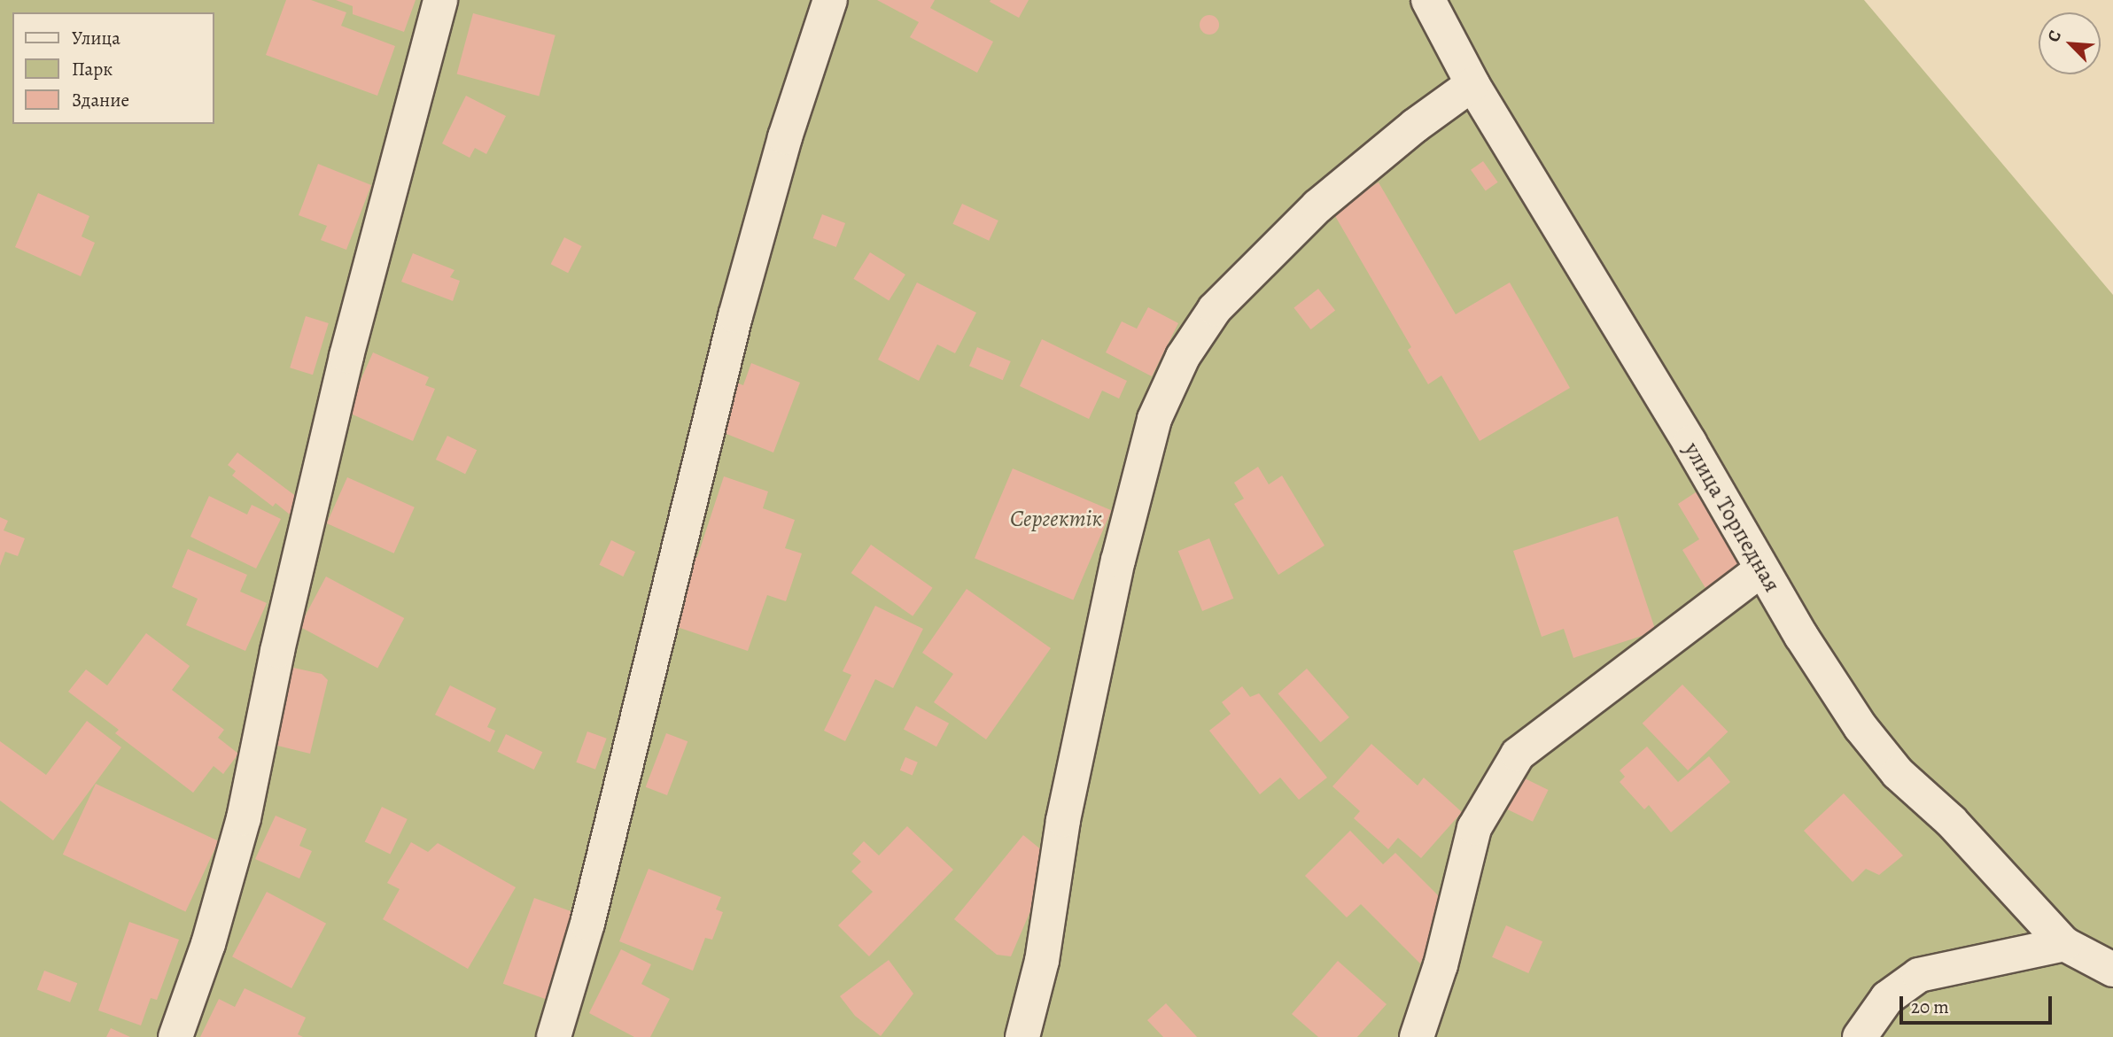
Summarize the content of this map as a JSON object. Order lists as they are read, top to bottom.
{
  "streets": {
    "street": ["улица Торпедная"]
  },
  "parks": ["Сергектік"],
  "legend": ["Улица", "Парк", "Здание"],
  "scale_bar": "20 m",
  "north": "top left"
}
